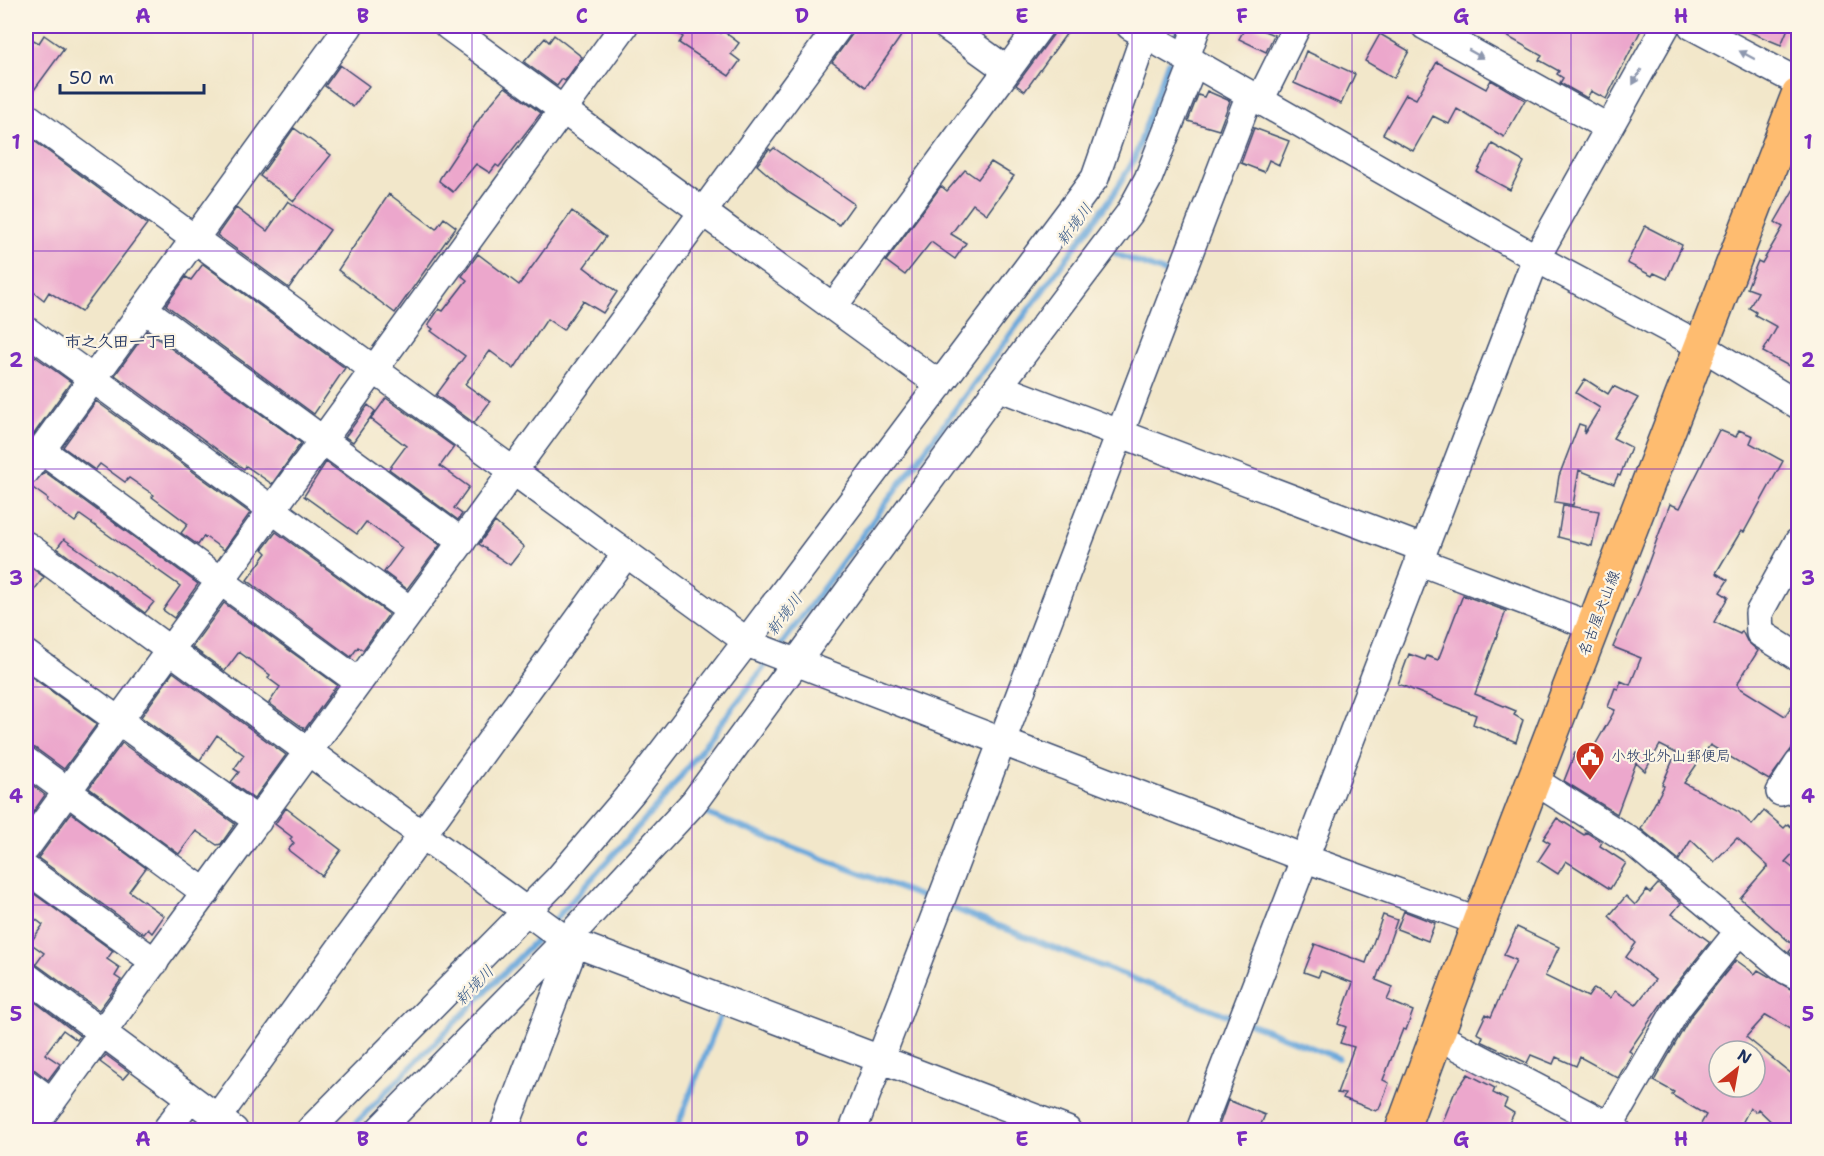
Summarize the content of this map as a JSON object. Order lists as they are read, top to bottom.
{
  "streets": {
    "main road": ["名古屋犬山線"]
  },
  "districts": ["市之久田一丁目"],
  "water": ["新境川"],
  "places": {
    "public building": ["小牧北外山郵便局"]
  },
  "scale_bar": "50 m",
  "north": "top right",
  "grid": {
    "columns": [
      "A",
      "B",
      "C",
      "D",
      "E",
      "F",
      "G",
      "H"
    ],
    "rows": [
      "1",
      "2",
      "3",
      "4",
      "5"
    ]
  }
}
